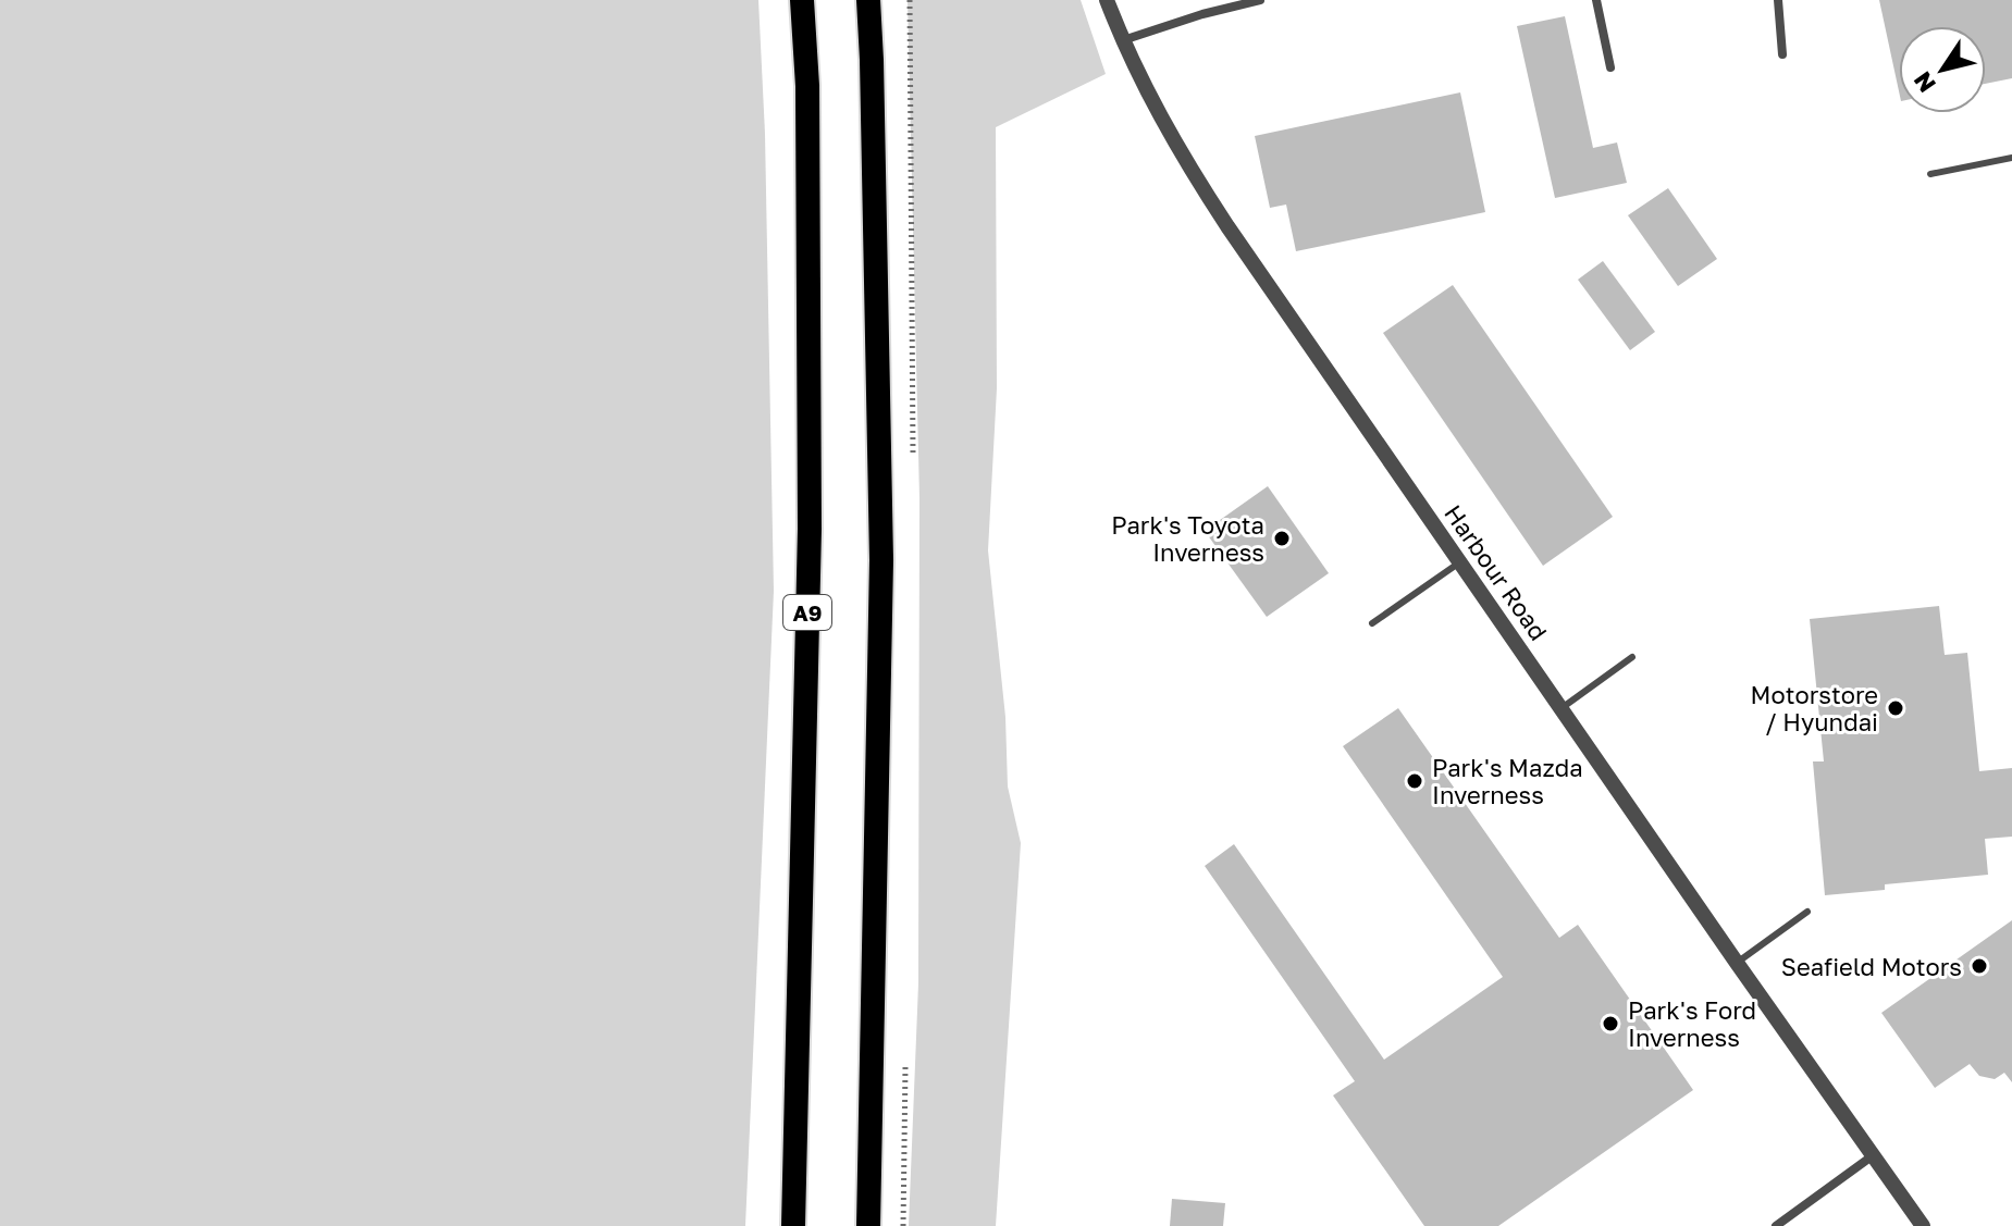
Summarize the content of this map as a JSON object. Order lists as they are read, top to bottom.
{
  "streets": {
    "highway": ["A9"],
    "street": ["Harbour Road"]
  },
  "places": [
    "Park's Toyota Inverness",
    "Motorstore / Hyundai",
    "Park's Mazda Inverness",
    "Seafield Motors",
    "Park's Ford Inverness"
  ],
  "north": "bottom left"
}
